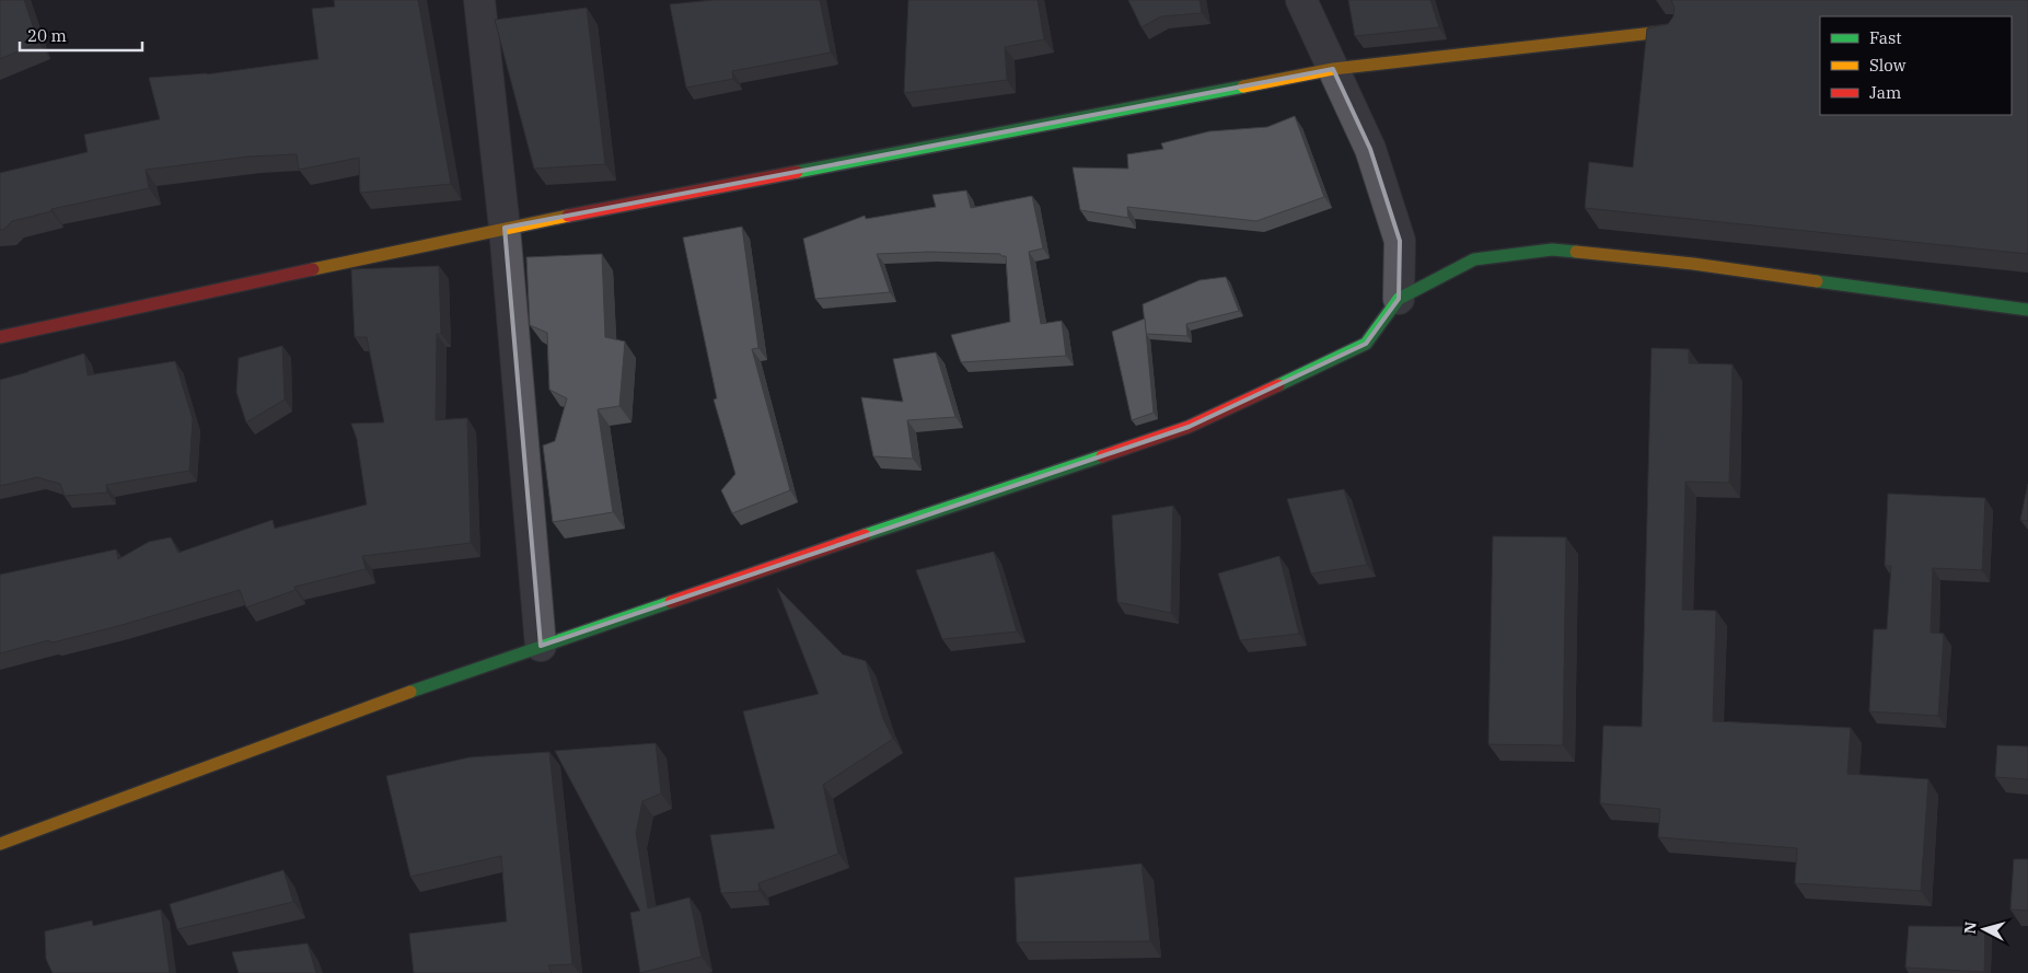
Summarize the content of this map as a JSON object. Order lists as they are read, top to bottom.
{
  "legend": ["Fast", "Slow", "Jam"],
  "scale_bar": "20 m",
  "north": "left"
}
